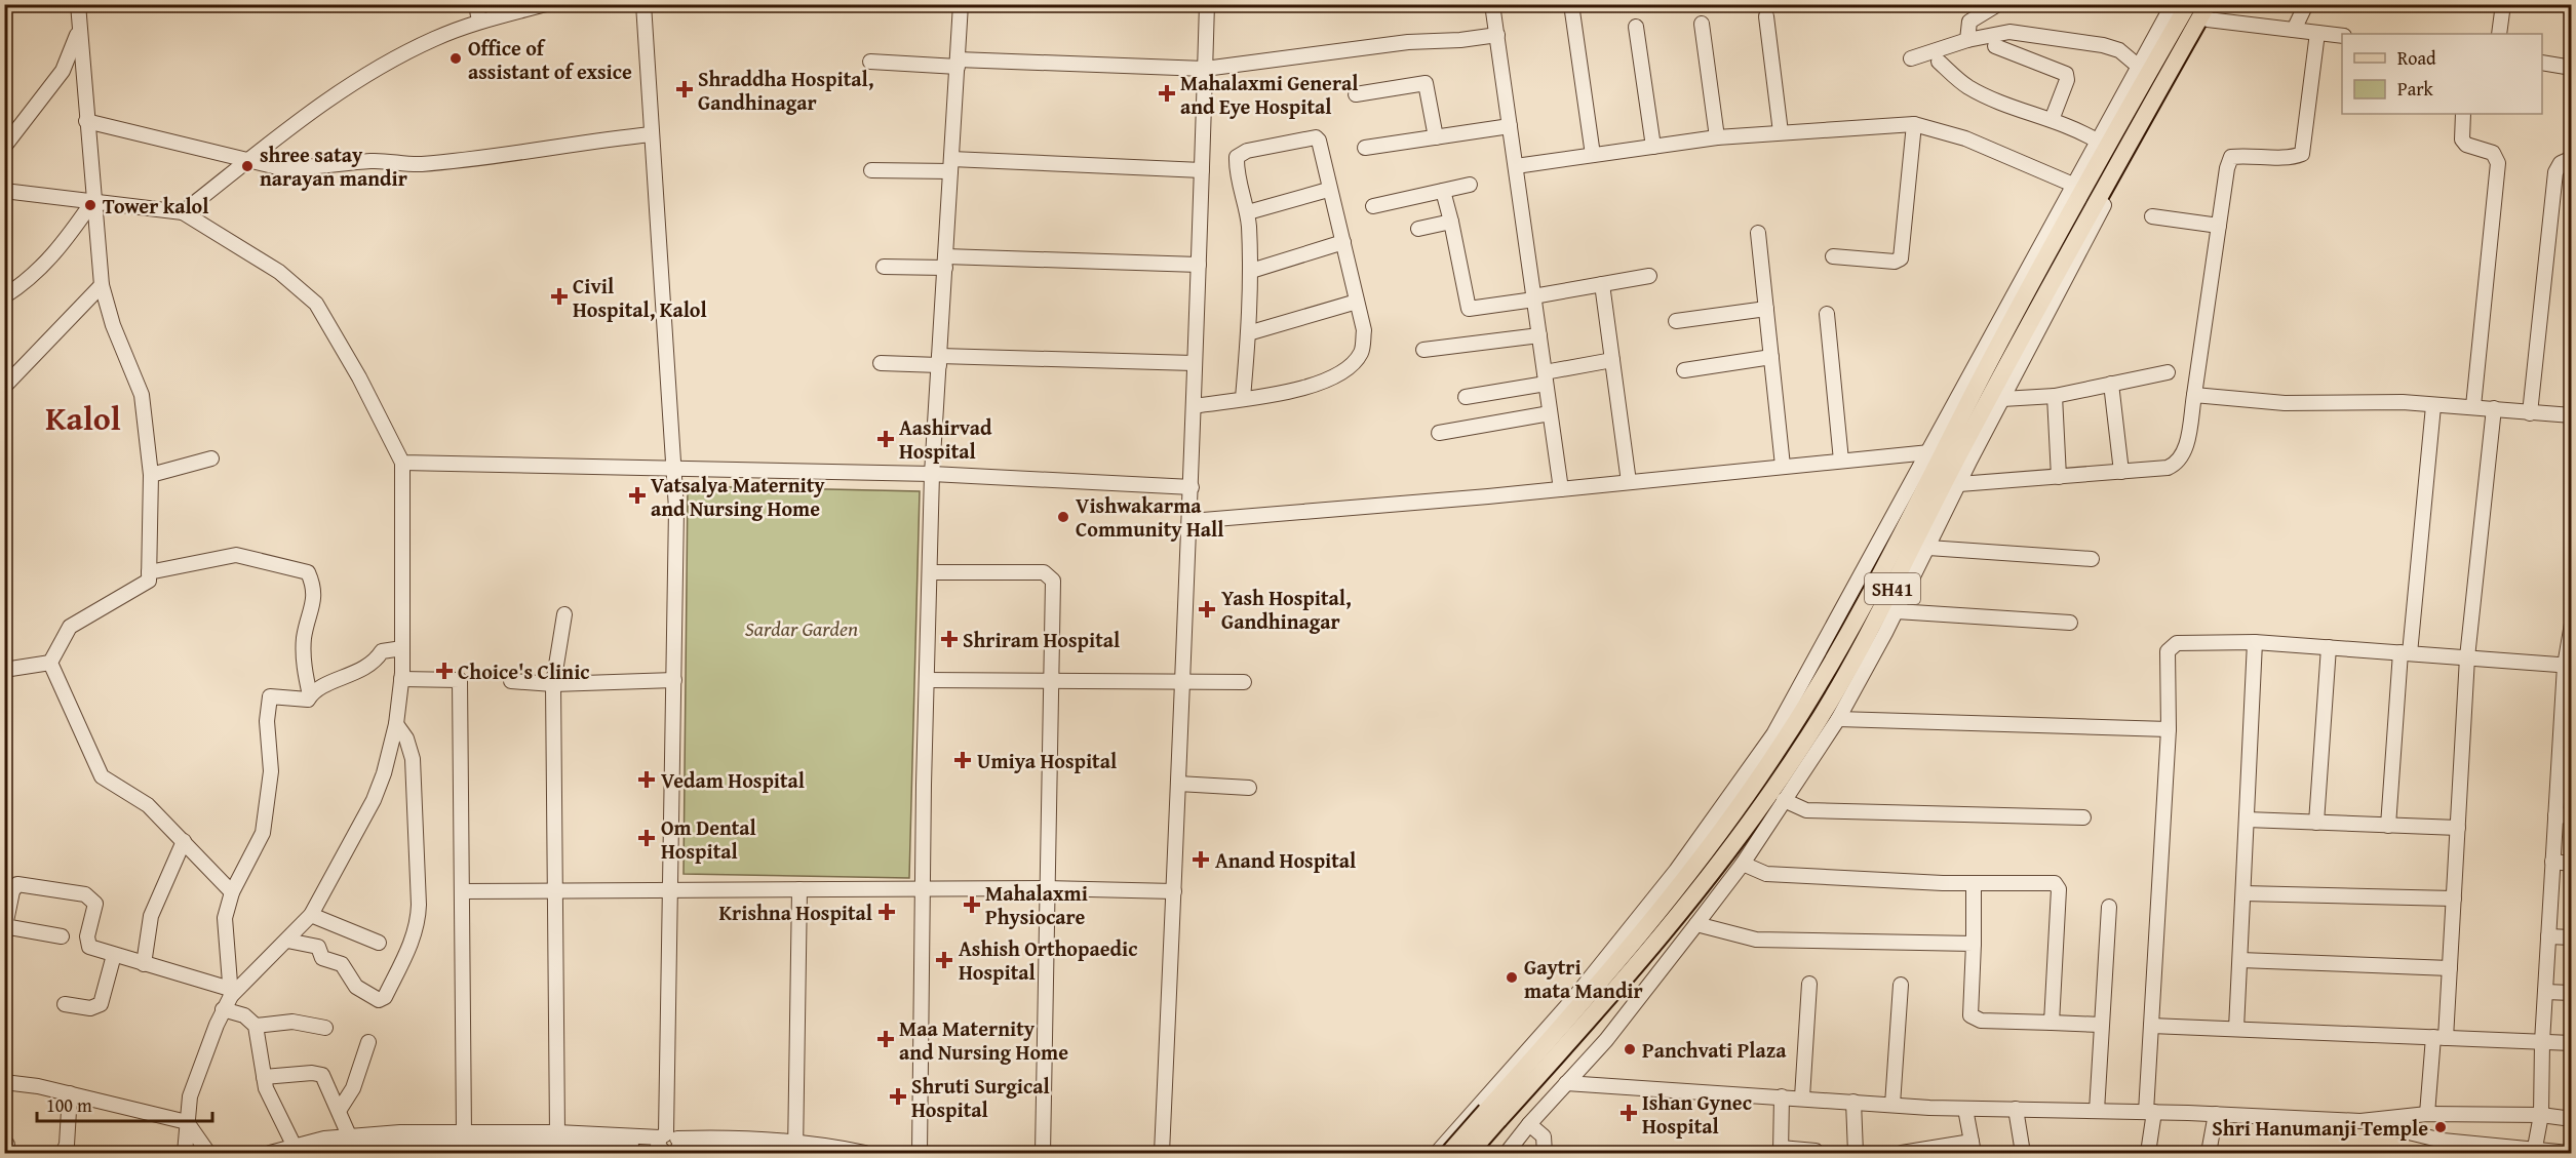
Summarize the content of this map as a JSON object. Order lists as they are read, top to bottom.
{
  "streets": {
    "main road": ["SH41"]
  },
  "districts": ["Kalol"],
  "parks": ["Sardar Garden"],
  "places": {
    "other": [
      "Office of assistant of exsice",
      "shree satay narayan mandir",
      "Tower kalol",
      "Vishwakarma Community Hall",
      "Gaytri mata Mandir",
      "Panchvati Plaza",
      "Shri Hanumanji Temple"
    ],
    "health": [
      "Shraddha Hospital, Gandhinagar",
      "Mahalaxmi General and Eye Hospital",
      "Civil Hospital, Kalol",
      "Aashirvad Hospital",
      "Vatsalya Maternity and Nursing Home",
      "Yash Hospital, Gandhinagar",
      "Shriram Hospital",
      "Choice's Clinic",
      "Umiya Hospital",
      "Vedam Hospital",
      "Om Dental Hospital",
      "Anand Hospital",
      "Mahalaxmi Physiocare",
      "Krishna Hospital",
      "Ashish Orthopaedic Hospital",
      "Maa Maternity and Nursing Home",
      "Shruti Surgical Hospital",
      "Ishan Gynec Hospital"
    ]
  },
  "legend": ["Road", "Park"],
  "scale_bar": "100 m"
}
